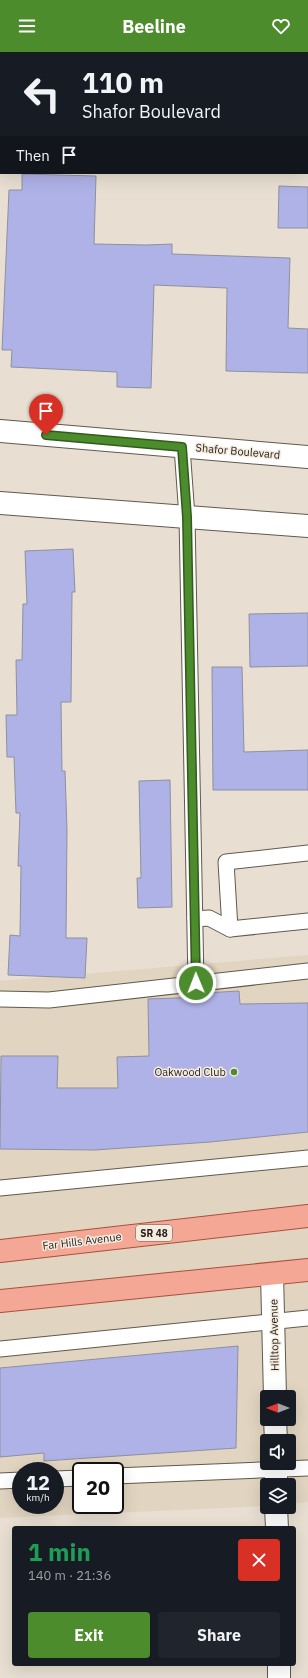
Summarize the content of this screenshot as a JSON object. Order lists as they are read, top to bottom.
{
  "streets": {
    "main road": ["SR 48", "Far Hills Avenue"],
    "street": ["Shafor Boulevard", "Hilltop Avenue"]
  },
  "places": ["Oakwood Club"],
  "north": "left",
  "page": {
    "header": "Beeline",
    "turn": ["110 m", "Shafor Boulevard"],
    "then": "Then",
    "speed": "12 km/h",
    "limit": "20",
    "heading": ["1 min", "140 m · 21:36"],
    "buttons": ["Exit", "Share"]
  }
}
